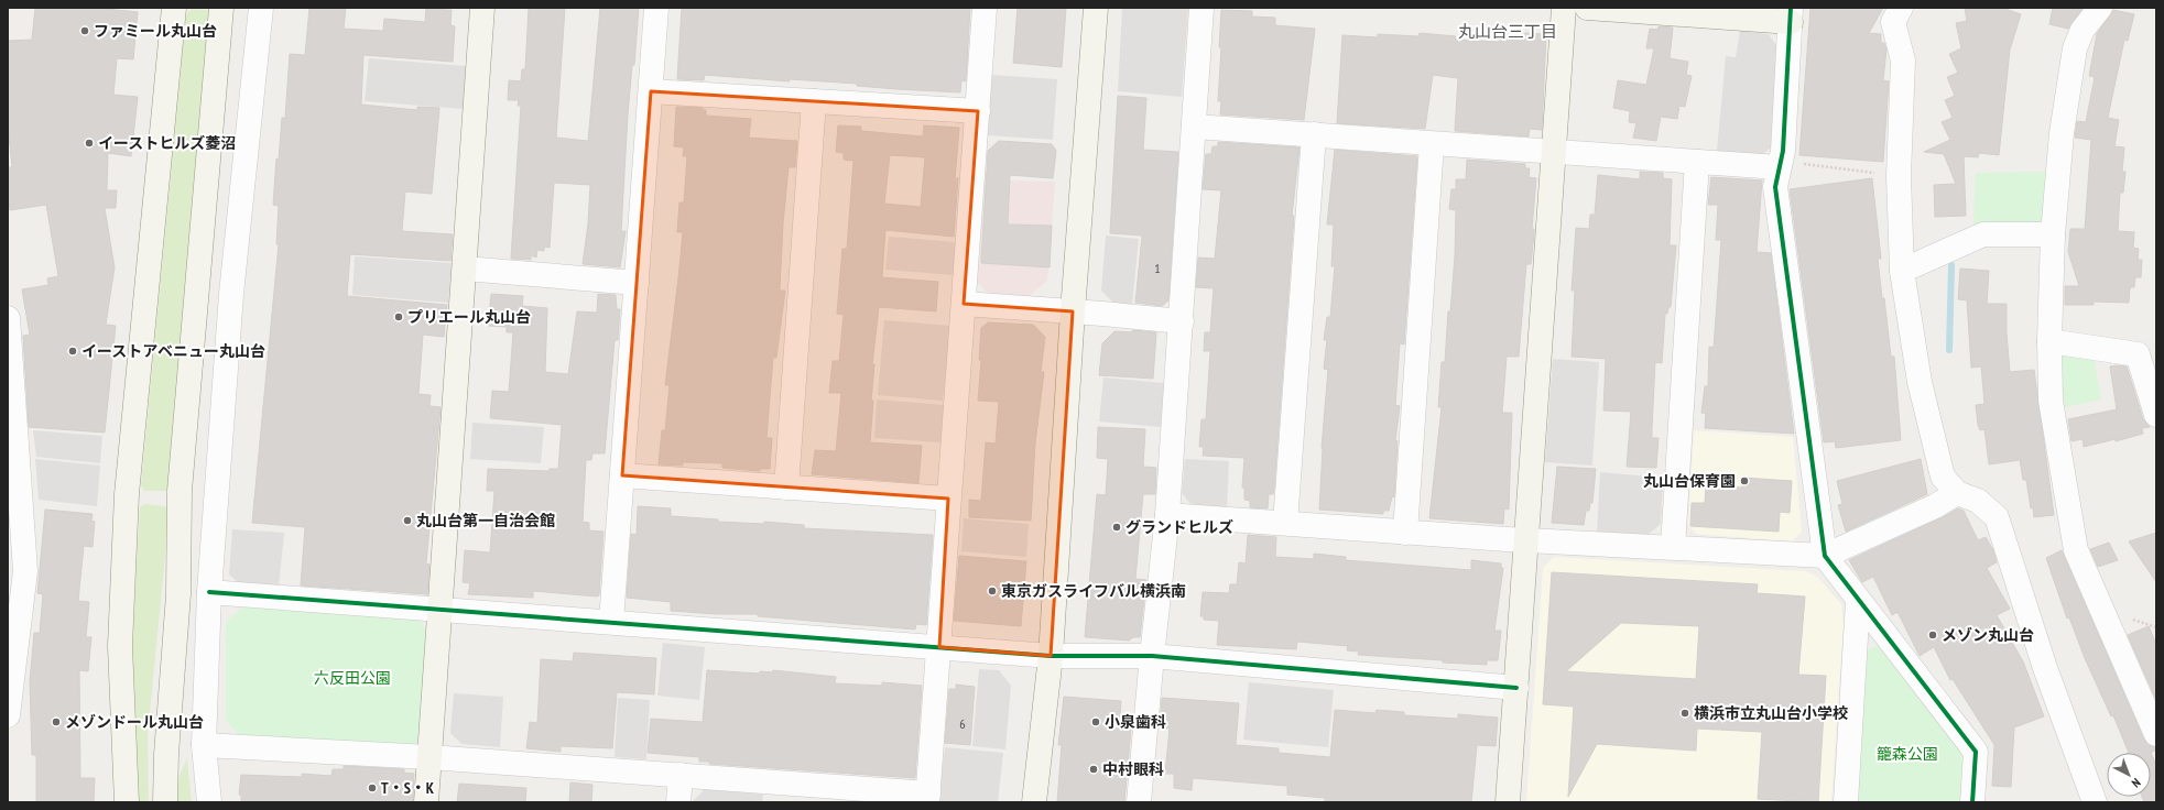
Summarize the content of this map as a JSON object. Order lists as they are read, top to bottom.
{
  "districts": ["丸山台三丁目"],
  "parks": ["六反田公園", "籠森公園"],
  "places": [
    "ファミール丸山台",
    "イーストヒルズ菱沼",
    "プリエール丸山台",
    "イーストアベニュー丸山台",
    "丸山台保育園",
    "丸山台第一自治会館",
    "グランドヒルズ",
    "東京ガスライフバル横浜南",
    "メゾン丸山台",
    "横浜市立丸山台小学校",
    "メゾンドール丸山台",
    "小泉歯科",
    "中村眼科",
    "T・S・K"
  ],
  "house_numbers": ["1", "6"],
  "north": "bottom right"
}
